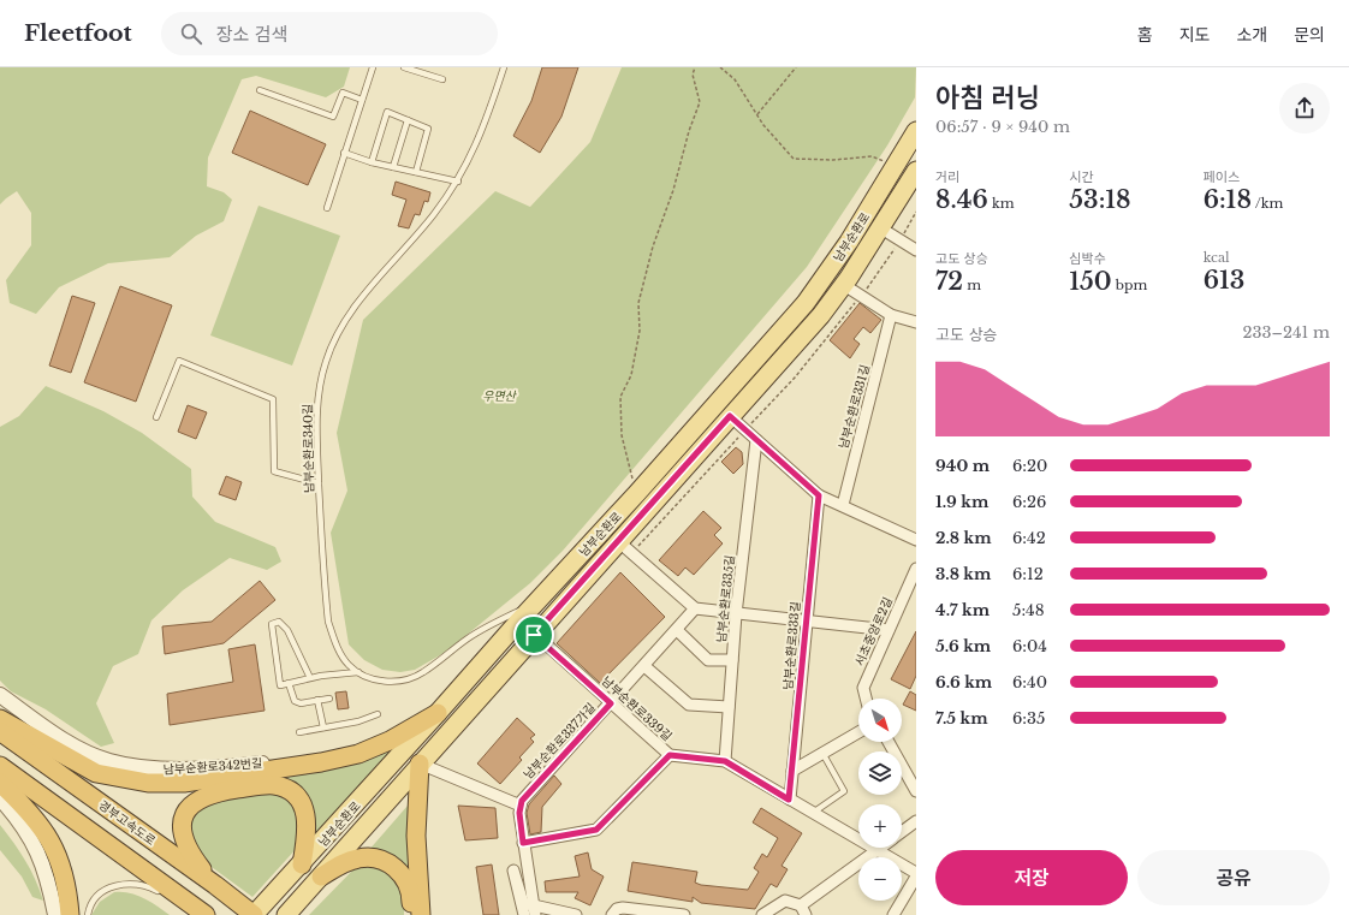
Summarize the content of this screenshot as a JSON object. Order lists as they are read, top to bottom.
{
  "streets": {
    "highway": ["경부고속도로"],
    "main road": ["남부순환로"],
    "street": [
      "남부순환로331길",
      "남부순환로335길",
      "서초중앙로2길",
      "남부순환로333길",
      "남부순환로339길",
      "남부순환로337가길",
      "남부순환로342번길"
    ],
    "lane": ["남부순환로340길"]
  },
  "crossings": [
    ["남부순환로", "남부순환로340길"],
    ["남부순환로", "남부순환로339길"],
    ["남부순환로", "경부고속도로"],
    ["남부순환로335길", "남부순환로339길"],
    ["남부순환로333길", "남부순환로339길"],
    ["남부순환로339길", "남부순환로337가길"]
  ],
  "parks": ["우면산"],
  "north": "bottom right",
  "page": {
    "header": "Fleetfoot",
    "search": "장소 검색",
    "nav": [
      "홈",
      "지도",
      "소개",
      "문의"
    ],
    "heading": ["아침 러닝", "06:57 · 9 × 940 m"],
    "stats": [
      ["거리", "8.46 km"],
      ["시간", "53:18"],
      ["페이스", "6:18 /km"],
      ["고도 상승", "72 m"],
      ["심박수", "150 bpm"],
      ["kcal", "613"]
    ],
    "chart": ["고도 상승", "233–241 m"],
    "list": [
      {
        "name": "940 m",
        "note": "6:20"
      },
      {
        "name": "1.9 km",
        "note": "6:26"
      },
      {
        "name": "2.8 km",
        "note": "6:42"
      },
      {
        "name": "3.8 km",
        "note": "6:12"
      },
      {
        "name": "4.7 km",
        "note": "5:48"
      },
      {
        "name": "5.6 km",
        "note": "6:04"
      },
      {
        "name": "6.6 km",
        "note": "6:40"
      },
      {
        "name": "7.5 km",
        "note": "6:35"
      }
    ],
    "map_buttons": ["+", "−"],
    "buttons": ["저장", "공유"]
  }
}
